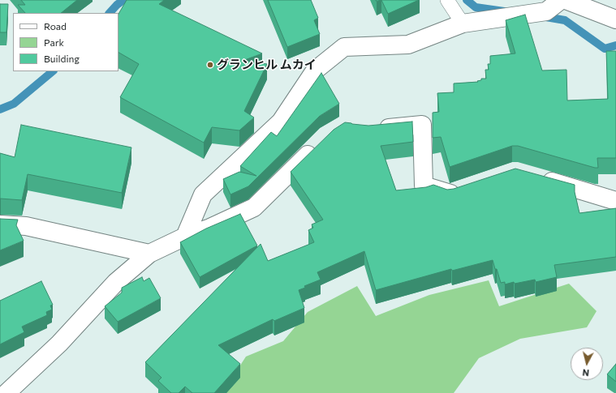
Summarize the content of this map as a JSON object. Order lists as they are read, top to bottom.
{
  "places": ["グランヒル ムカイ"],
  "legend": ["Road", "Park", "Building"],
  "north": "bottom"
}
